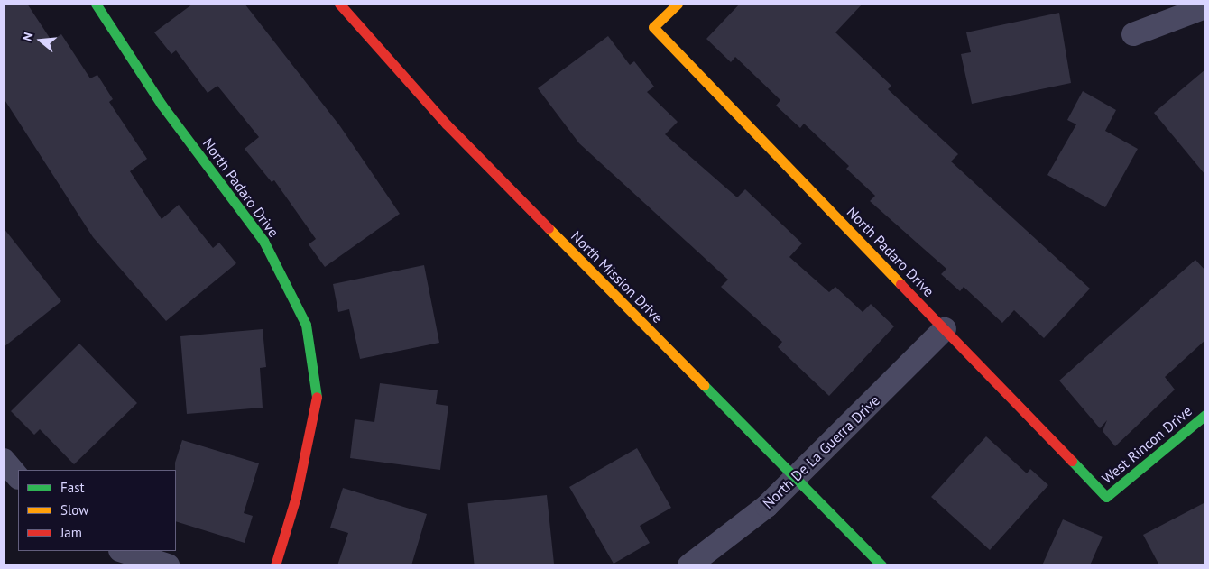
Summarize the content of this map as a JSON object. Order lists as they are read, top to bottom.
{
  "streets": {
    "street": [
      "North Padaro Drive",
      "North Mission Drive",
      "West Rincon Drive",
      "North De La Guerra Drive"
    ]
  },
  "crossings": [
    ["North Padaro Drive", "West Rincon Drive"],
    ["North Padaro Drive", "North De La Guerra Drive"],
    ["North Mission Drive", "North De La Guerra Drive"]
  ],
  "legend": ["Fast", "Slow", "Jam"],
  "north": "left"
}
